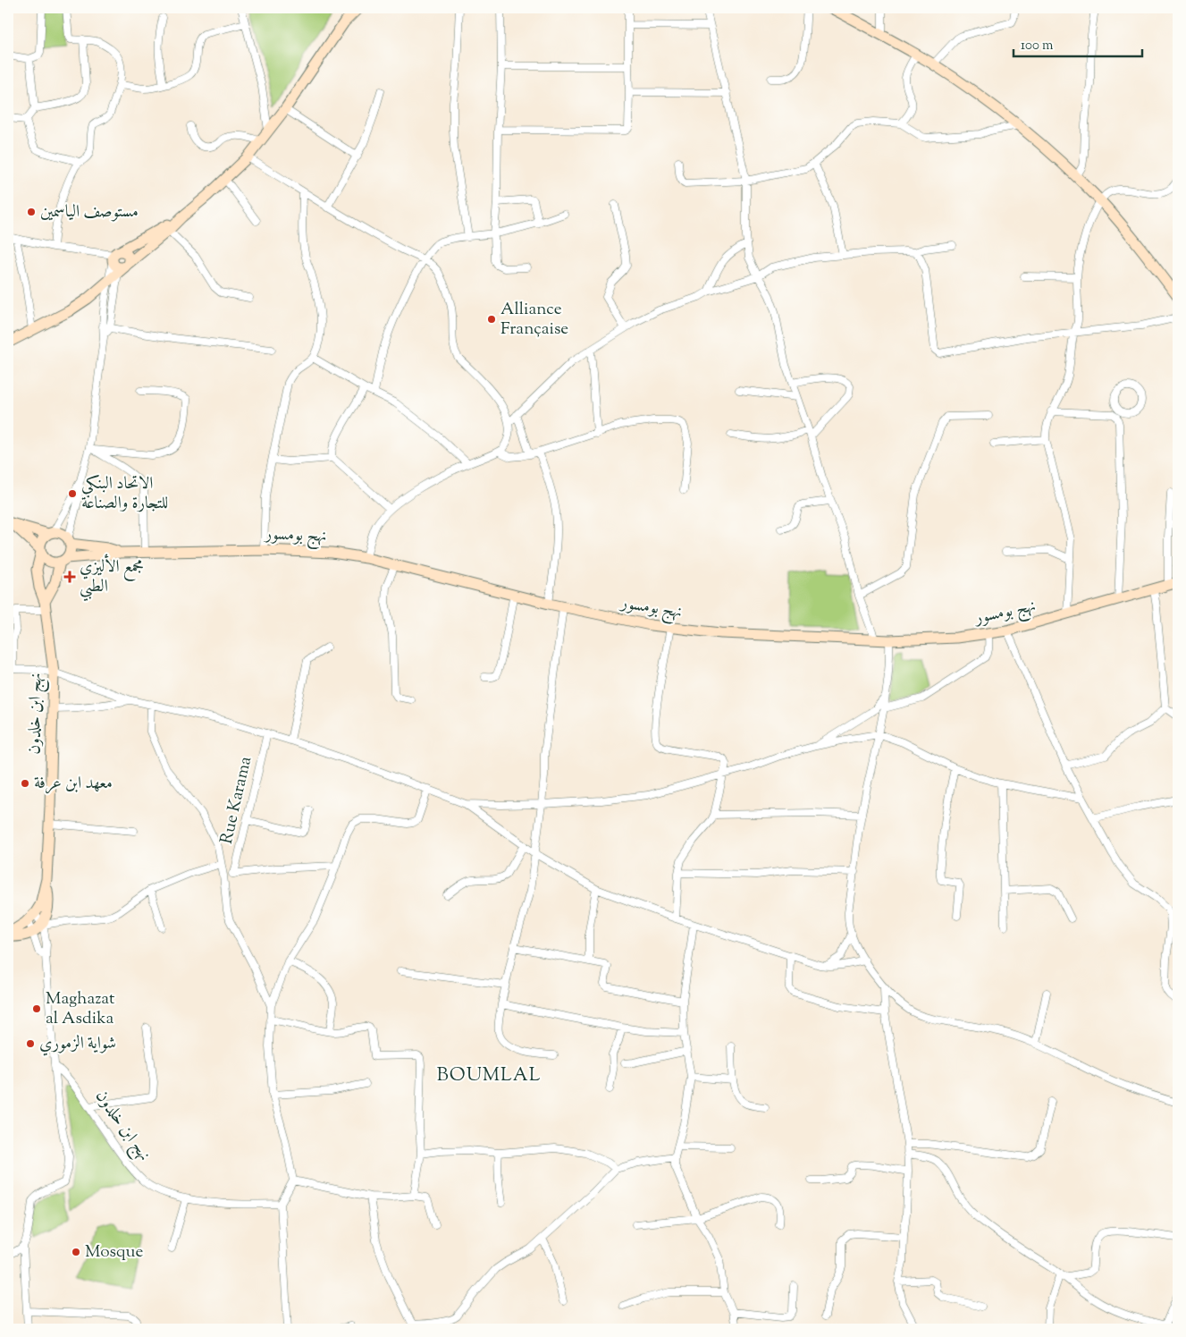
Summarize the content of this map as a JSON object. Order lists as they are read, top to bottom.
{
  "streets": {
    "main road": ["نهج بومسور", "نهج ابن خلدون"],
    "street": ["Rue Karama"]
  },
  "crossings": [
    ["نهج بومسور", "نهج ابن خلدون"]
  ],
  "districts": ["BOUMLAL"],
  "places": {
    "other": [
      "مستوصف الياسمين",
      "Alliance Française",
      "الاتحاد البنكي للتجارة والصناعة",
      "معهد ابن عرفة",
      "Maghazat al Asdika",
      "شواية الزموري",
      "Mosque"
    ],
    "health": ["مجمع الأليزي الطبي"]
  },
  "scale_bar": "100 m"
}
